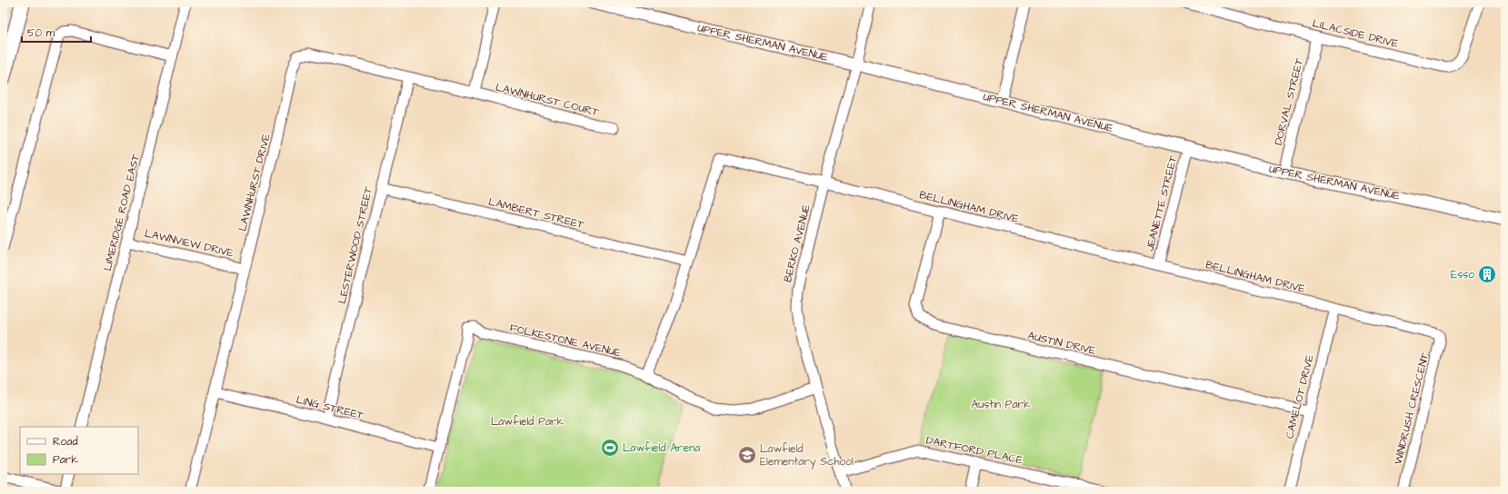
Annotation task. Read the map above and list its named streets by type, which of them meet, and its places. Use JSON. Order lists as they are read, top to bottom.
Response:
{
  "streets": {
    "main road": ["UPPER SHERMAN AVENUE"],
    "street": [
      "LILACSIDE DRIVE",
      "LAWNHURST COURT",
      "DORVAL STREET",
      "LAWNHURST DRIVE",
      "JEANETTE STREET",
      "BELLINGHAM DRIVE",
      "LIMERIDGE ROAD EAST",
      "LAMBERT STREET",
      "LAWNVIEW DRIVE",
      "BERKO AVENUE",
      "LESTERWOOD STREET",
      "FOLKESTONE AVENUE",
      "AUSTIN DRIVE",
      "CAMELOT DRIVE",
      "LING STREET",
      "WINDRUSH CRESCENT",
      "DARTFORD PLACE"
    ]
  },
  "crossings": [
    ["LILACSIDE DRIVE", "DORVAL STREET"],
    ["UPPER SHERMAN AVENUE", "DORVAL STREET"],
    ["UPPER SHERMAN AVENUE", "JEANETTE STREET"],
    ["UPPER SHERMAN AVENUE", "BERKO AVENUE"],
    ["LAWNHURST COURT", "LAWNHURST DRIVE"],
    ["LAWNHURST DRIVE", "LAWNVIEW DRIVE"],
    ["LAWNHURST DRIVE", "LESTERWOOD STREET"],
    ["LAWNHURST DRIVE", "LING STREET"],
    ["JEANETTE STREET", "BELLINGHAM DRIVE"],
    ["BELLINGHAM DRIVE", "LAMBERT STREET"],
    ["BELLINGHAM DRIVE", "BERKO AVENUE"],
    ["BELLINGHAM DRIVE", "FOLKESTONE AVENUE"],
    ["BELLINGHAM DRIVE", "AUSTIN DRIVE"],
    ["BELLINGHAM DRIVE", "CAMELOT DRIVE"],
    ["BELLINGHAM DRIVE", "WINDRUSH CRESCENT"],
    ["LIMERIDGE ROAD EAST", "LAWNVIEW DRIVE"],
    ["LAMBERT STREET", "LESTERWOOD STREET"],
    ["BERKO AVENUE", "FOLKESTONE AVENUE"],
    ["BERKO AVENUE", "DARTFORD PLACE"],
    ["LESTERWOOD STREET", "LING STREET"],
    ["FOLKESTONE AVENUE", "LING STREET"],
    ["AUSTIN DRIVE", "CAMELOT DRIVE"]
  ],
  "parks": ["Austin Park", "Lawfield Park"],
  "places": {
    "building": ["Esso"],
    "sports": ["Lawfield Arena"],
    "school or university": ["Lawfield Elementary School"]
  },
  "legend": ["Road", "Park"],
  "scale_bar": "50 m"
}
